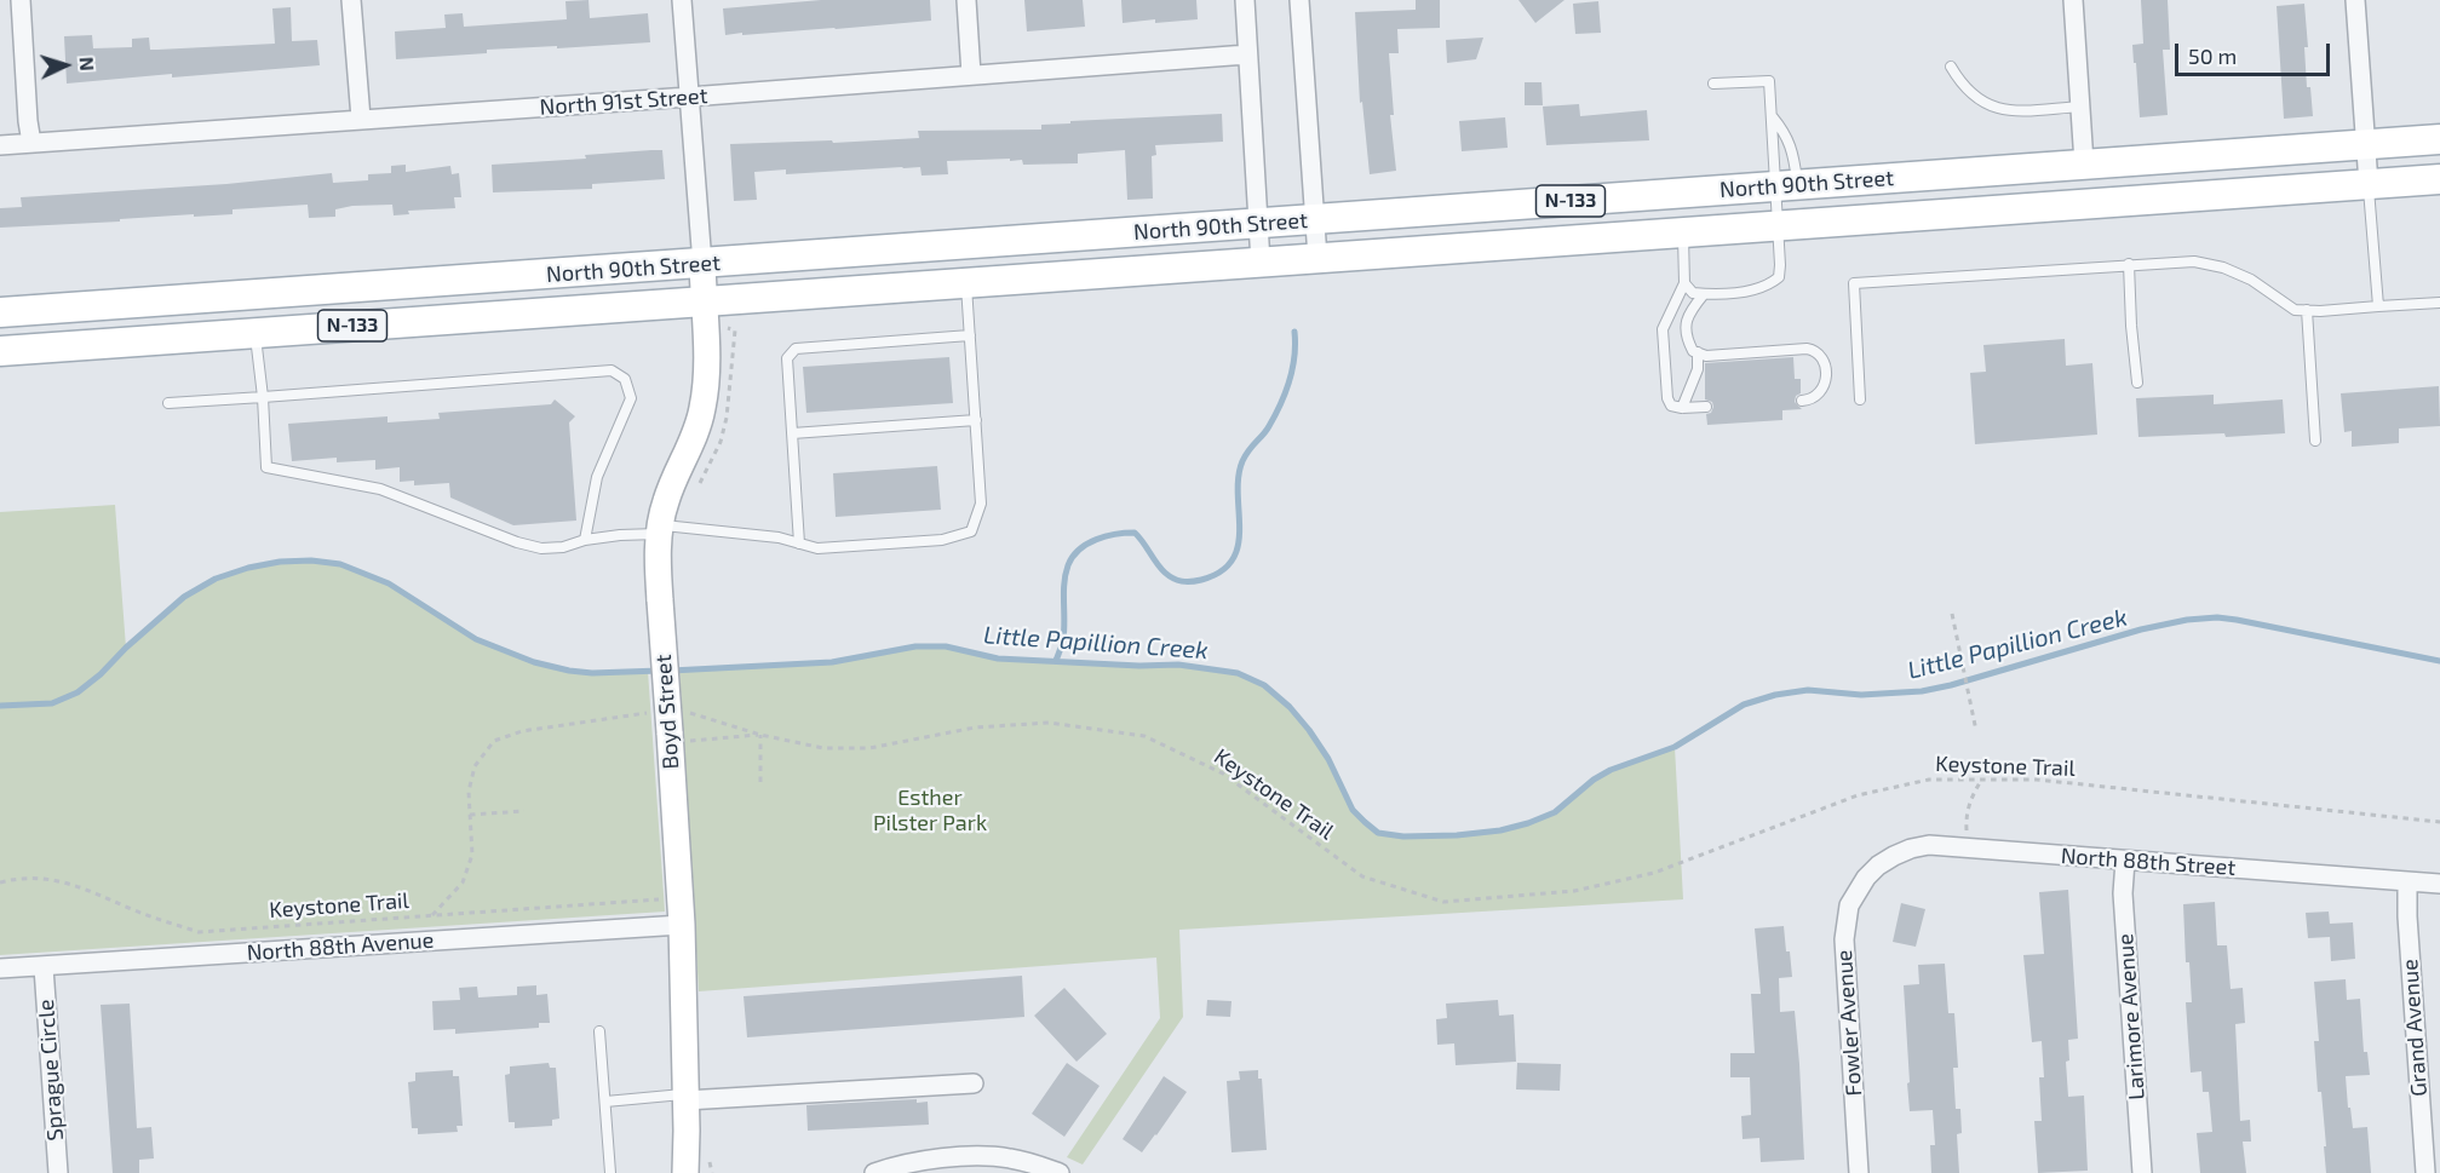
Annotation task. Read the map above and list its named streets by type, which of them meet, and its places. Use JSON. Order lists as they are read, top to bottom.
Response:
{
  "streets": {
    "main road": ["North 90th Street", "N-133"],
    "street": [
      "North 91st Street",
      "Boyd Street",
      "North 88th Street",
      "North 88th Avenue",
      "Larimore Avenue",
      "Fowler Avenue",
      "Grand Avenue",
      "Sprague Circle"
    ],
    "path": ["Keystone Trail"]
  },
  "crossings": [
    ["North 90th Street", "Boyd Street"],
    ["Boyd Street", "Keystone Trail"],
    ["Boyd Street", "North 88th Avenue"],
    ["North 88th Street", "Larimore Avenue"],
    ["North 88th Street", "Fowler Avenue"],
    ["North 88th Street", "Grand Avenue"],
    ["North 88th Avenue", "Sprague Circle"]
  ],
  "water": ["Little Papillion Creek"],
  "parks": ["Esther Pilster Park"],
  "scale_bar": "50 m",
  "north": "right"
}
